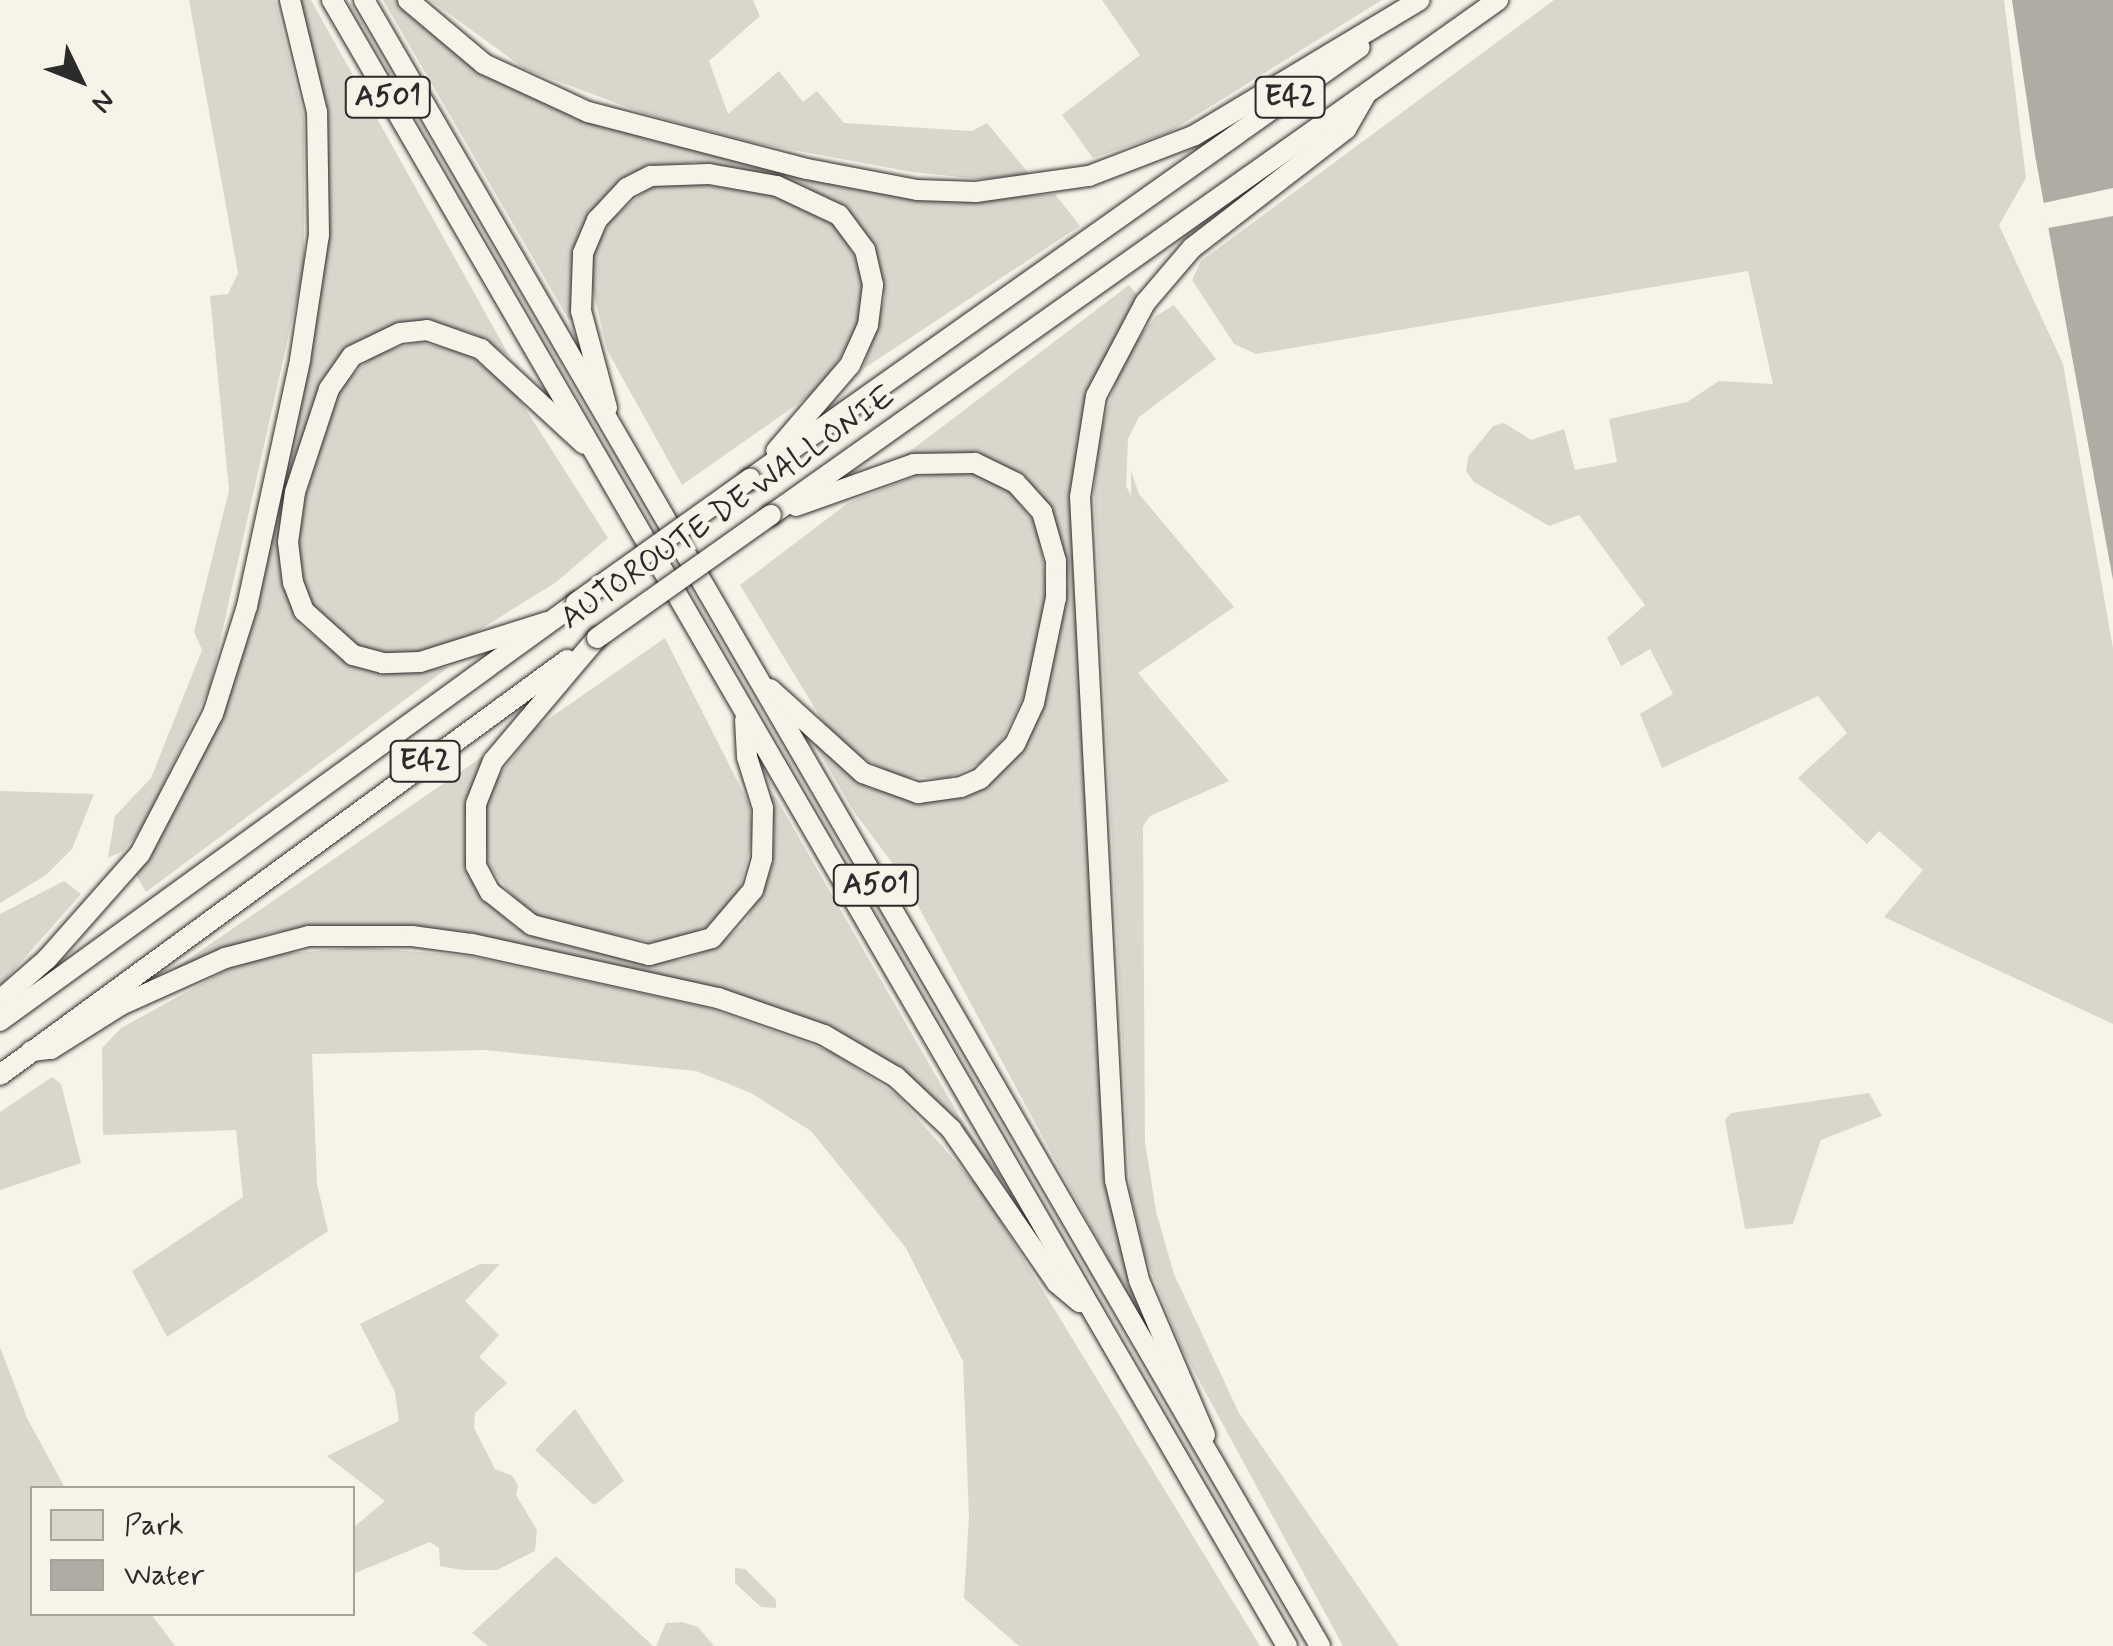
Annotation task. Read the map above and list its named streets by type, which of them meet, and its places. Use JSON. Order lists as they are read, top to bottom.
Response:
{
  "streets": {
    "highway": ["A501", "E42", "AUTOROUTE DE WALLONIE"]
  },
  "legend": ["Park", "Water"],
  "north": "bottom right"
}
